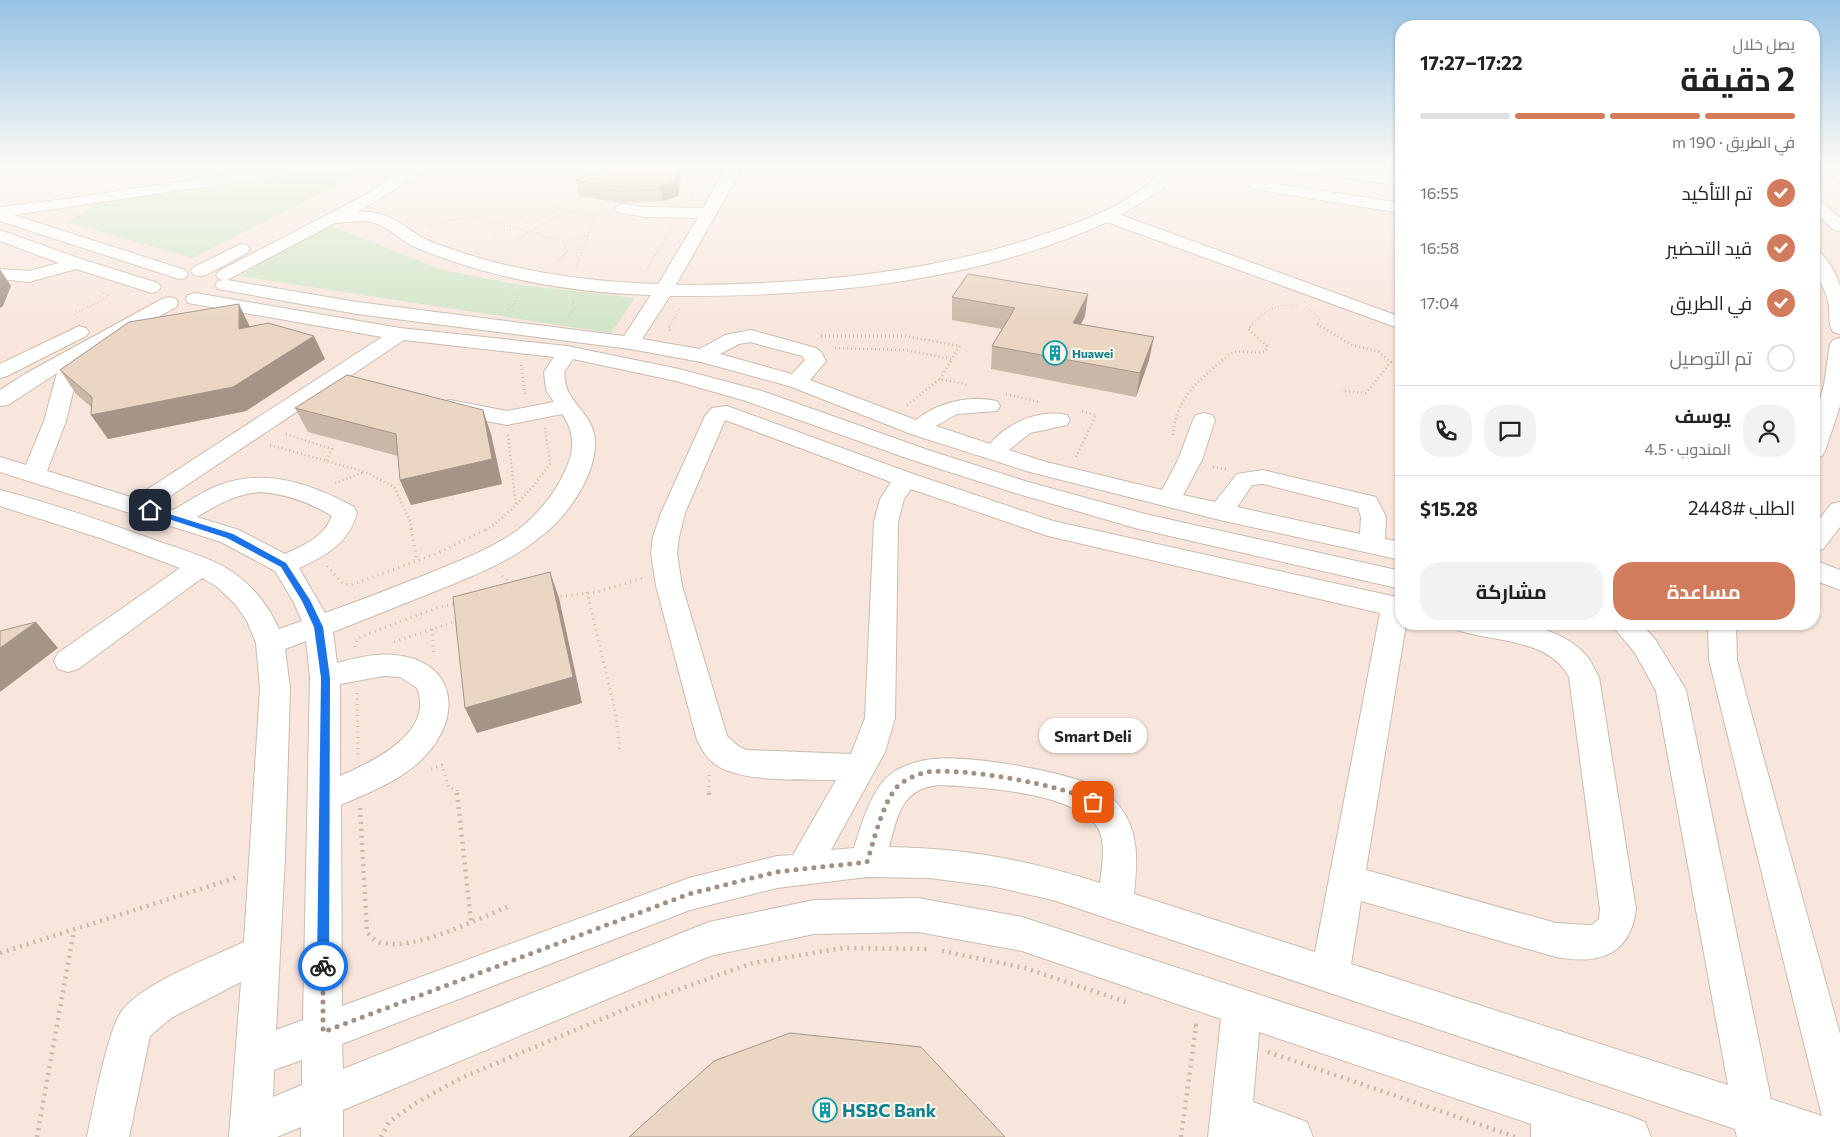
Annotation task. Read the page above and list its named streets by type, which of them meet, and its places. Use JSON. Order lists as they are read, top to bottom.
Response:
{
  "places": {
    "building": ["Huawei", "HSBC Bank"],
    "other": ["Smart Deli"]
  },
  "page": {
    "heading": ["2 دقيقة", "يصل خلال", "17:22–17:27"],
    "panel": [
      "يوسف",
      "المندوب · 4.5",
      "الطلب #2448",
      "$15.28"
    ],
    "bar": "في الطريق · 190 m",
    "list": [
      ["تم التأكيد", "16:55"],
      ["قيد التحضير", "16:58"],
      ["في الطريق", "17:04"],
      "تم التوصيل"
    ],
    "buttons": ["مساعدة", "مشاركة"],
    "bubble": "Smart Deli"
  }
}
